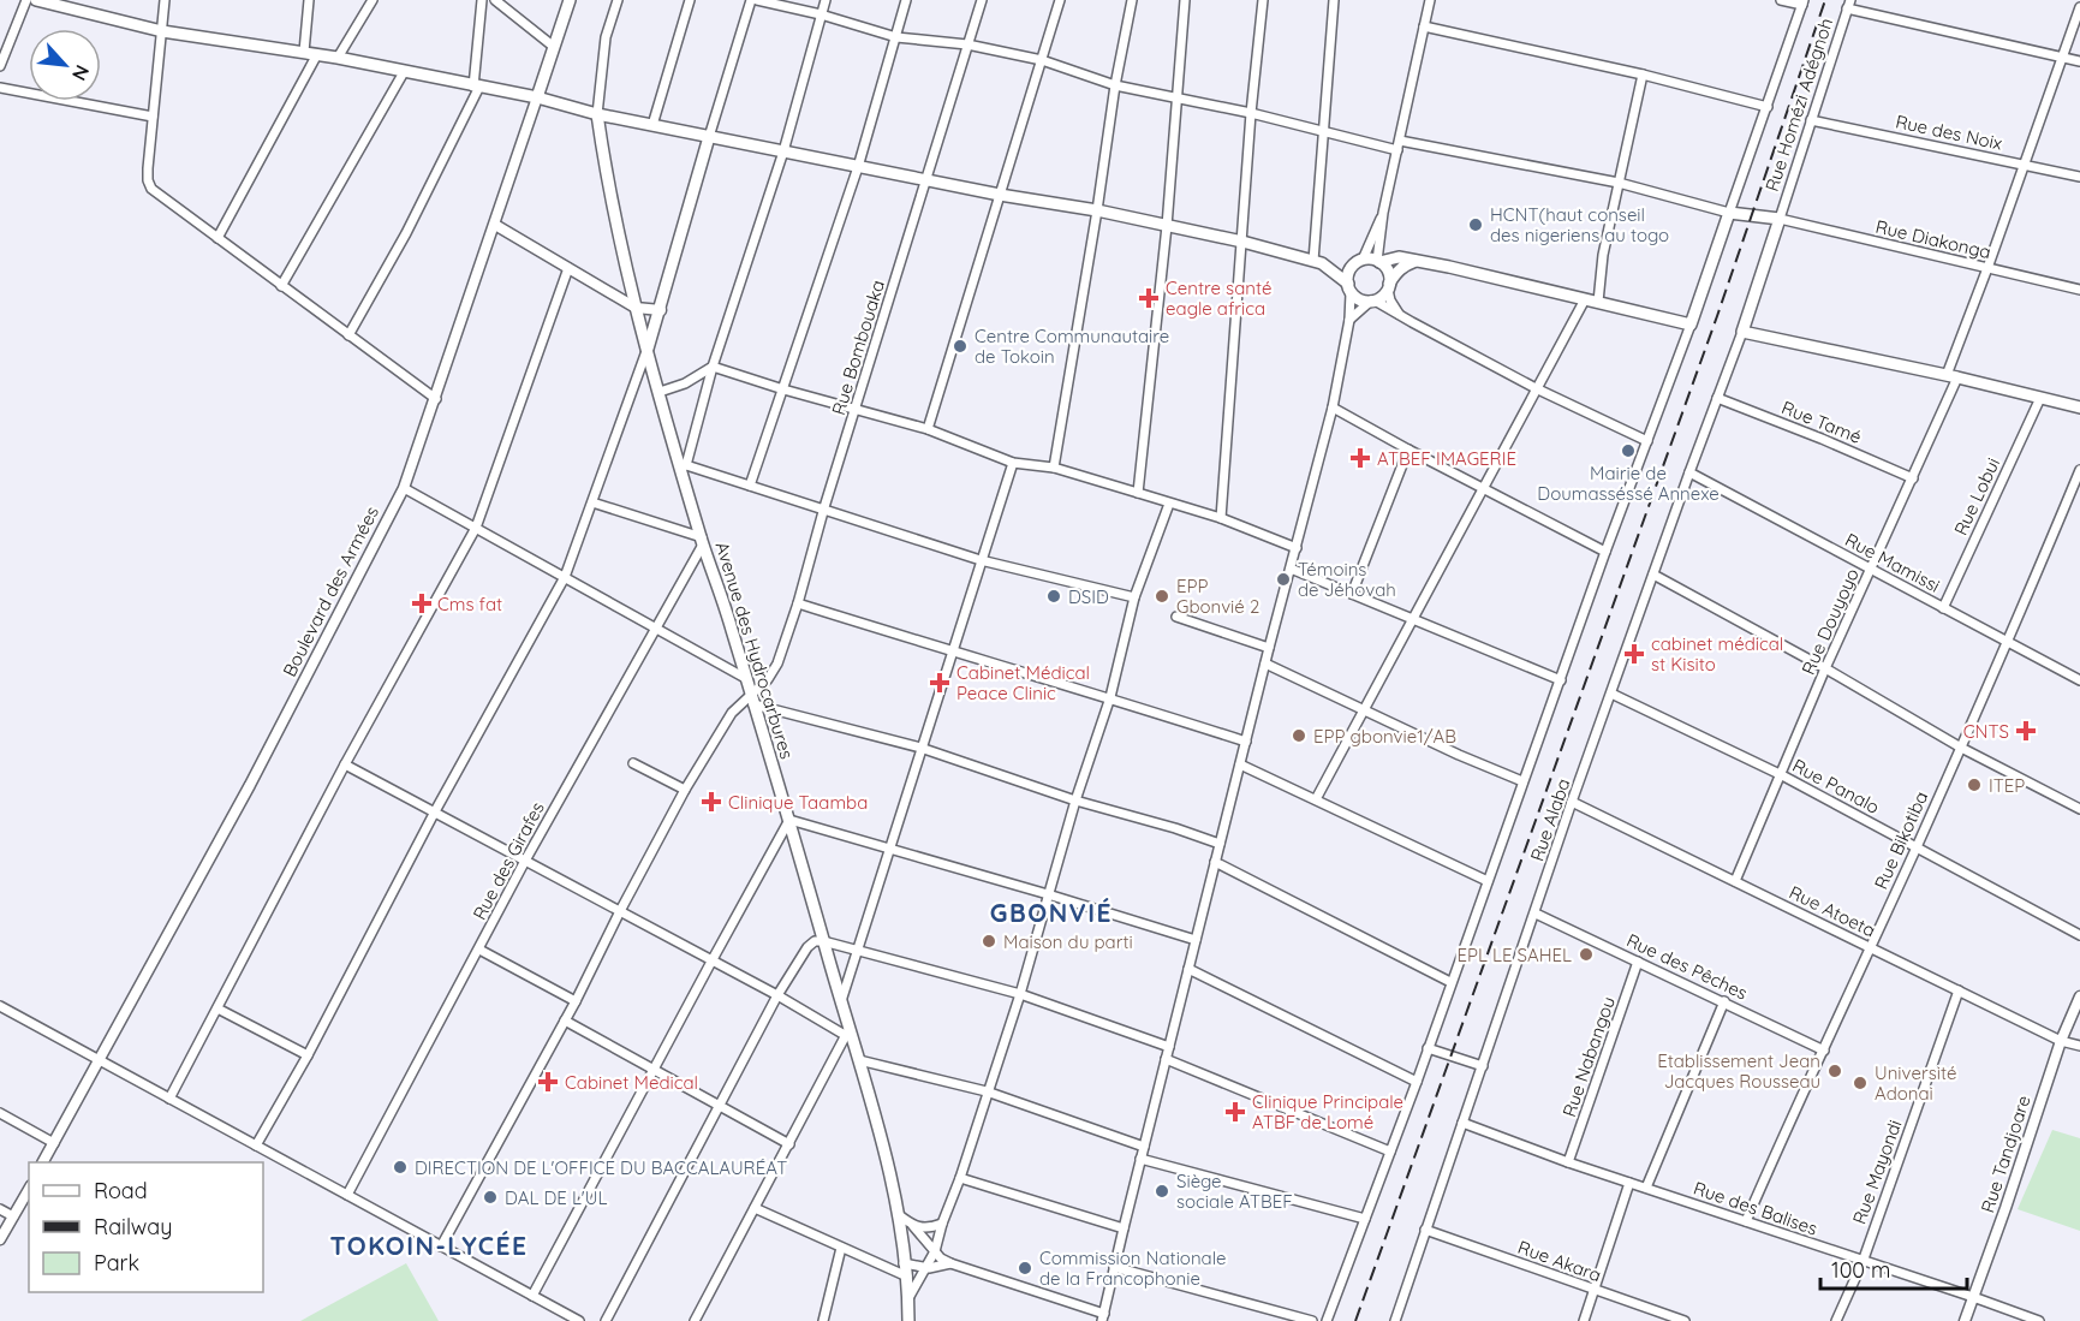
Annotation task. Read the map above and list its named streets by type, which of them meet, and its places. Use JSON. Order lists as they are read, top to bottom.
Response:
{
  "streets": {
    "main road": ["Boulevard des Armées", "Avenue des Hydrocarbures"],
    "street": [
      "Rue Homézi Adégnoh",
      "Rue des Noix",
      "Rue Diakonga",
      "Rue Bombouaka",
      "Rue Tamé",
      "Rue Lobui",
      "Rue Mamissi",
      "Rue Douyoyo",
      "Rue Panalo",
      "Rue Alaba",
      "Rue Bikotiba",
      "Rue des Girafes",
      "Rue Atoeta",
      "Rue des Pêches",
      "Rue Nabangou",
      "Rue Tandjoare",
      "Rue Mayondi",
      "Rue des Balises",
      "Rue Akara"
    ]
  },
  "crossings": [
    ["Rue Homézi Adégnoh", "Rue des Noix"],
    ["Rue Homézi Adégnoh", "Rue Diakonga"],
    ["Rue des Noix", "Rue Douyoyo"],
    ["Rue Diakonga", "Rue Douyoyo"],
    ["Rue Bombouaka", "Avenue des Hydrocarbures"],
    ["Rue Tamé", "Rue Douyoyo"],
    ["Rue Tamé", "Rue Alaba"],
    ["Rue Lobui", "Rue Mamissi"],
    ["Rue Mamissi", "Rue Douyoyo"],
    ["Rue Mamissi", "Rue Alaba"],
    ["Rue Mamissi", "Rue Bikotiba"],
    ["Rue Douyoyo", "Rue Panalo"],
    ["Rue Douyoyo", "Rue Atoeta"],
    ["Avenue des Hydrocarbures", "Rue des Girafes"],
    ["Rue Panalo", "Rue Alaba"],
    ["Rue Panalo", "Rue Bikotiba"],
    ["Rue Alaba", "Rue Atoeta"],
    ["Rue Alaba", "Rue des Pêches"],
    ["Rue Alaba", "Rue des Balises"],
    ["Rue Alaba", "Rue Akara"],
    ["Rue Bikotiba", "Rue Atoeta"],
    ["Rue Bikotiba", "Rue des Pêches"],
    ["Rue Bikotiba", "Rue des Balises"],
    ["Rue Atoeta", "Rue Tandjoare"],
    ["Rue Atoeta", "Rue Mayondi"],
    ["Rue des Pêches", "Rue Nabangou"],
    ["Rue Nabangou", "Rue des Balises"],
    ["Rue Tandjoare", "Rue des Balises"],
    ["Rue Mayondi", "Rue des Balises"]
  ],
  "districts": ["GBONVIÉ", "TOKOIN-LYCÉE"],
  "places": {
    "other": [
      "HCNT(haut conseil des nigeriens au togo",
      "Centre Communautaire de Tokoin",
      "Mairie de Doumasséssé Annexe",
      "Témoins de Jéhovah",
      "DSID",
      "EPP Gbonvié 2",
      "EPP gbonvie1/AB",
      "ITEP",
      "Maison du parti",
      "EPL LE SAHEL",
      "Etablissement Jean Jacques Rousseau",
      "Université Adonai",
      "DIRECTION DE L'OFFICE DU BACCALAURÉAT",
      "Siège sociale ATBEF",
      "DAL DE L'UL",
      "Commission Nationale de la Francophonie"
    ],
    "health": [
      "Centre santé eagle africa",
      "ATBEF IMAGERIE",
      "Cms fat",
      "cabinet médical st Kisito",
      "Cabinet Médical Peace Clinic",
      "CNTS",
      "Clinique Taamba",
      "Cabinet Medical",
      "Clinique Principale ATBF de Lomé"
    ]
  },
  "legend": ["Road", "Railway", "Park"],
  "scale_bar": "100 m",
  "north": "bottom right"
}
